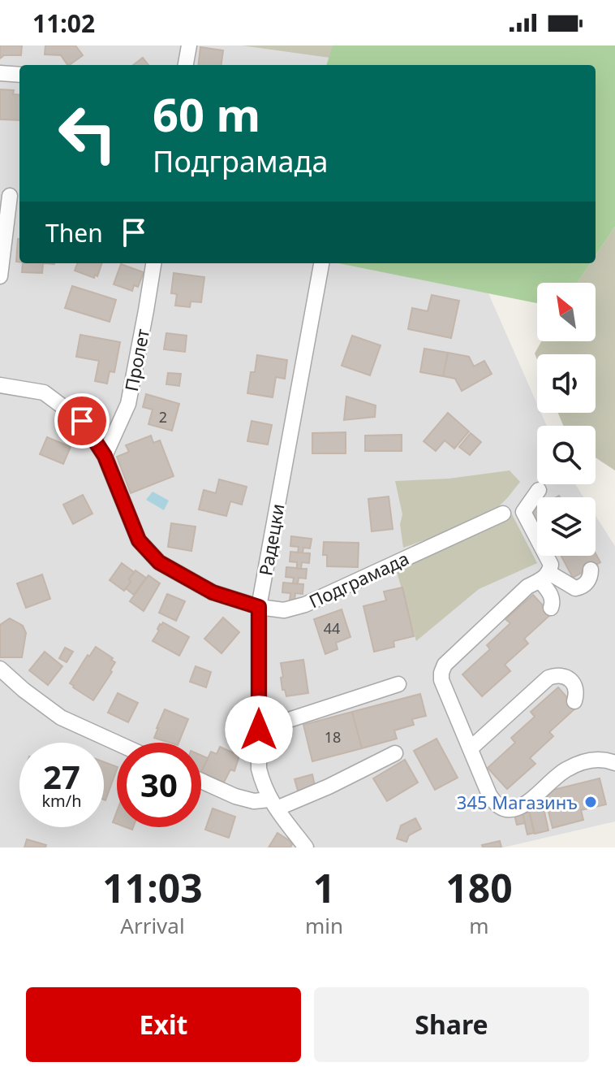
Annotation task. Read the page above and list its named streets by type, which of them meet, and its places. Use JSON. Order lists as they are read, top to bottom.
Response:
{
  "streets": {
    "street": ["Пролет", "Радецки", "Подграмада"]
  },
  "crossings": [
    ["Пролет", "Подграмада"],
    ["Радецки", "Подграмада"]
  ],
  "places": ["345 Магазинъ"],
  "house_numbers": ["2", "44", "18"],
  "north": "top left",
  "page": {
    "status": "11:02",
    "turn": ["60 m", "Подграмада"],
    "then": "Then",
    "speed": "27 km/h",
    "limit": "30",
    "eta": [
      "11:03",
      "Arrival",
      "1",
      "min",
      "180",
      "m"
    ],
    "buttons": ["Exit", "Share"]
  }
}
